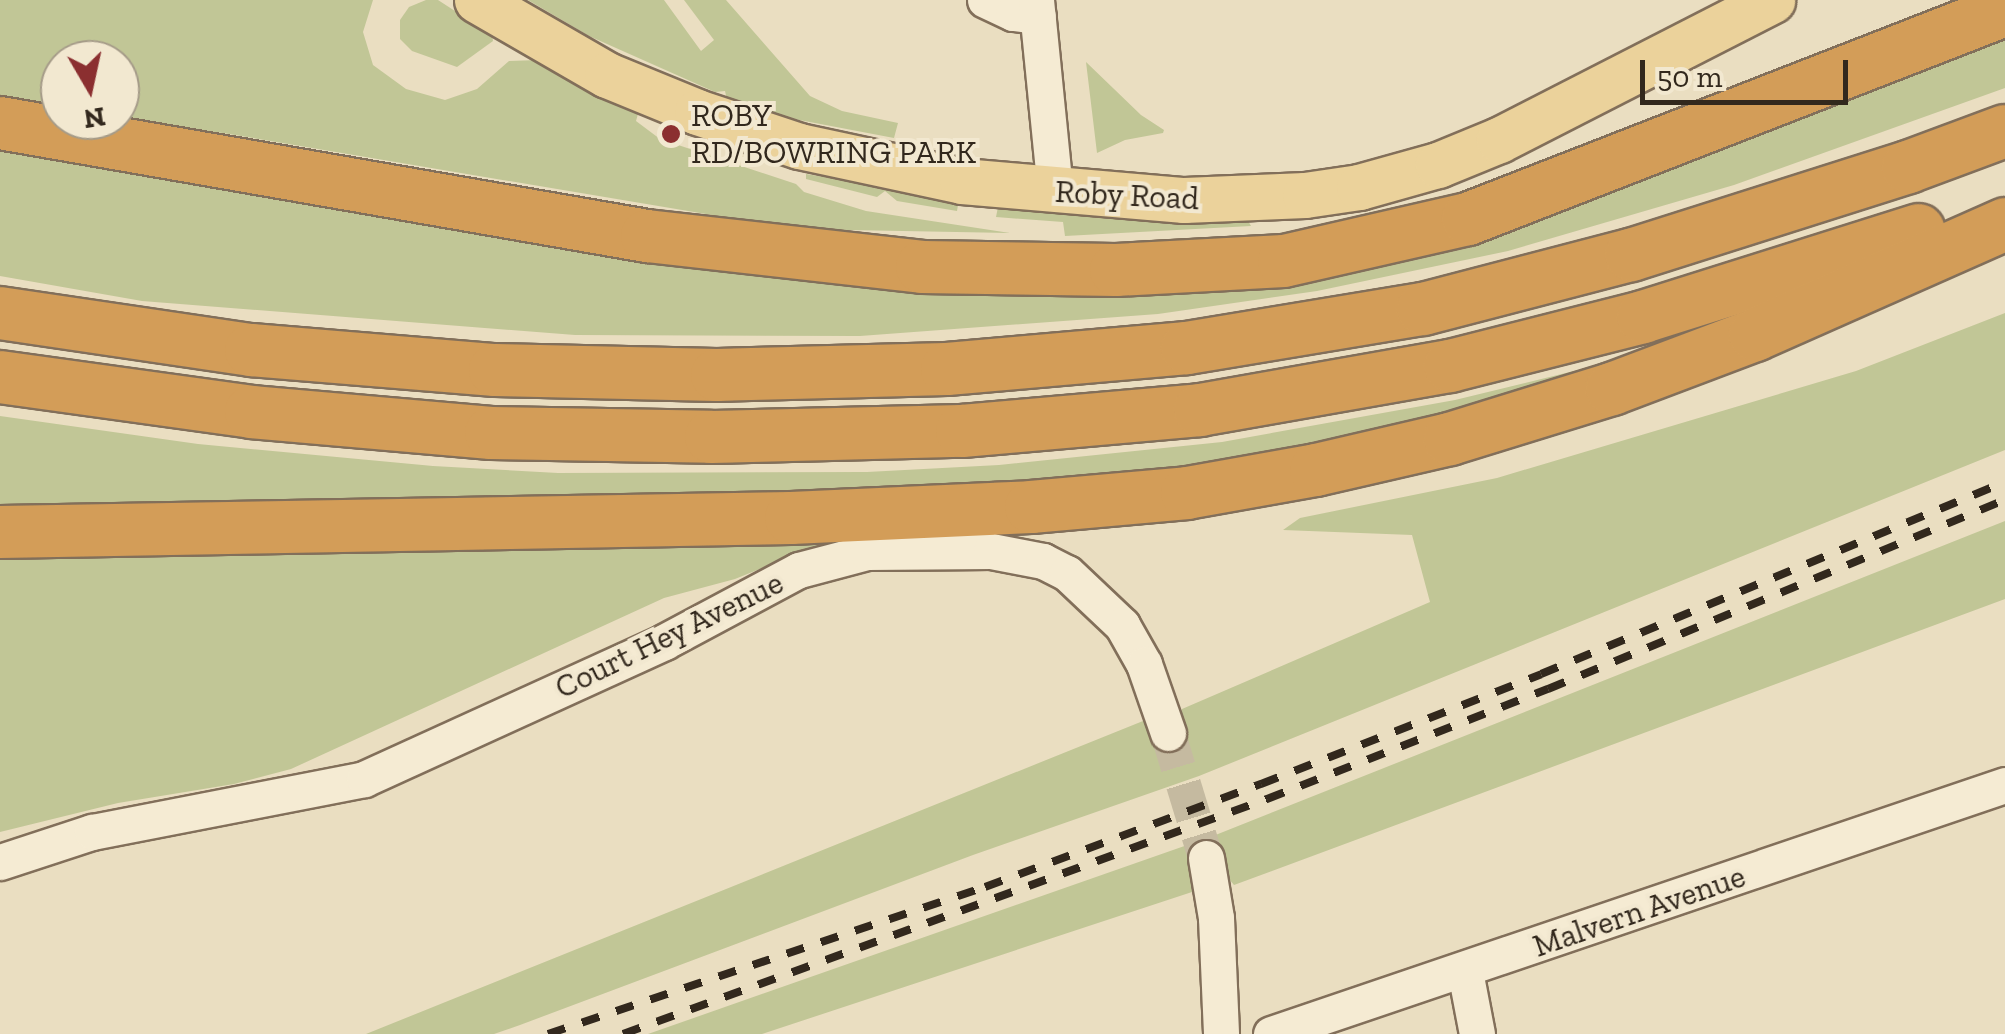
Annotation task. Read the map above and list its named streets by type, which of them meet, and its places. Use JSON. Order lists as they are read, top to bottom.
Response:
{
  "streets": {
    "main road": ["Roby Road"],
    "street": ["Court Hey Avenue", "Malvern Avenue"]
  },
  "places": ["ROBY RD/BOWRING PARK"],
  "scale_bar": "50 m",
  "north": "bottom"
}
